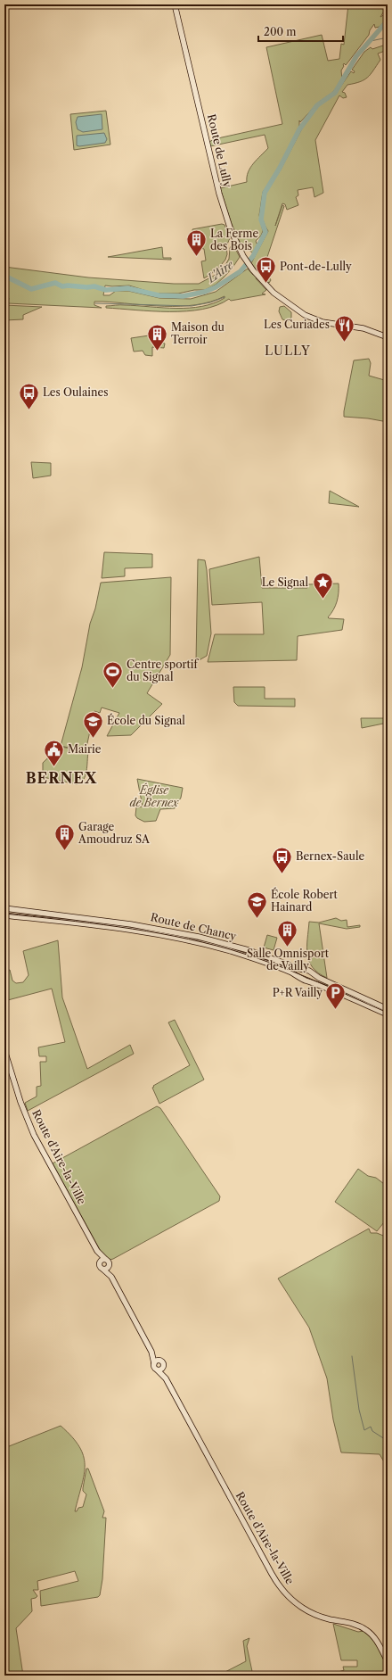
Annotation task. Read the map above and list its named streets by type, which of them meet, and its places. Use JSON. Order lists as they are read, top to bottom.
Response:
{
  "streets": {
    "main road": ["Route de Lully", "Route de Chancy", "Route d'Aire-la-Ville"]
  },
  "districts": ["LULLY", "BERNEX"],
  "water": ["L'Aire"],
  "parks": ["Église de Bernex"],
  "places": {
    "building": [
      "La Ferme des Bois",
      "Maison du Terroir",
      "Garage Amoudruz SA",
      "Salle Omnisport de Vailly"
    ],
    "bus stop": ["Pont-de-Lully", "Les Oulaines", "Bernex-Saule"],
    "restaurant": ["Les Curiades"],
    "place": ["Le Signal"],
    "sports": ["Centre sportif du Signal"],
    "school or university": ["École du Signal", "École Robert Hainard"],
    "public building": ["Mairie"],
    "parking": ["P+R Vailly"]
  },
  "scale_bar": "200 m"
}
